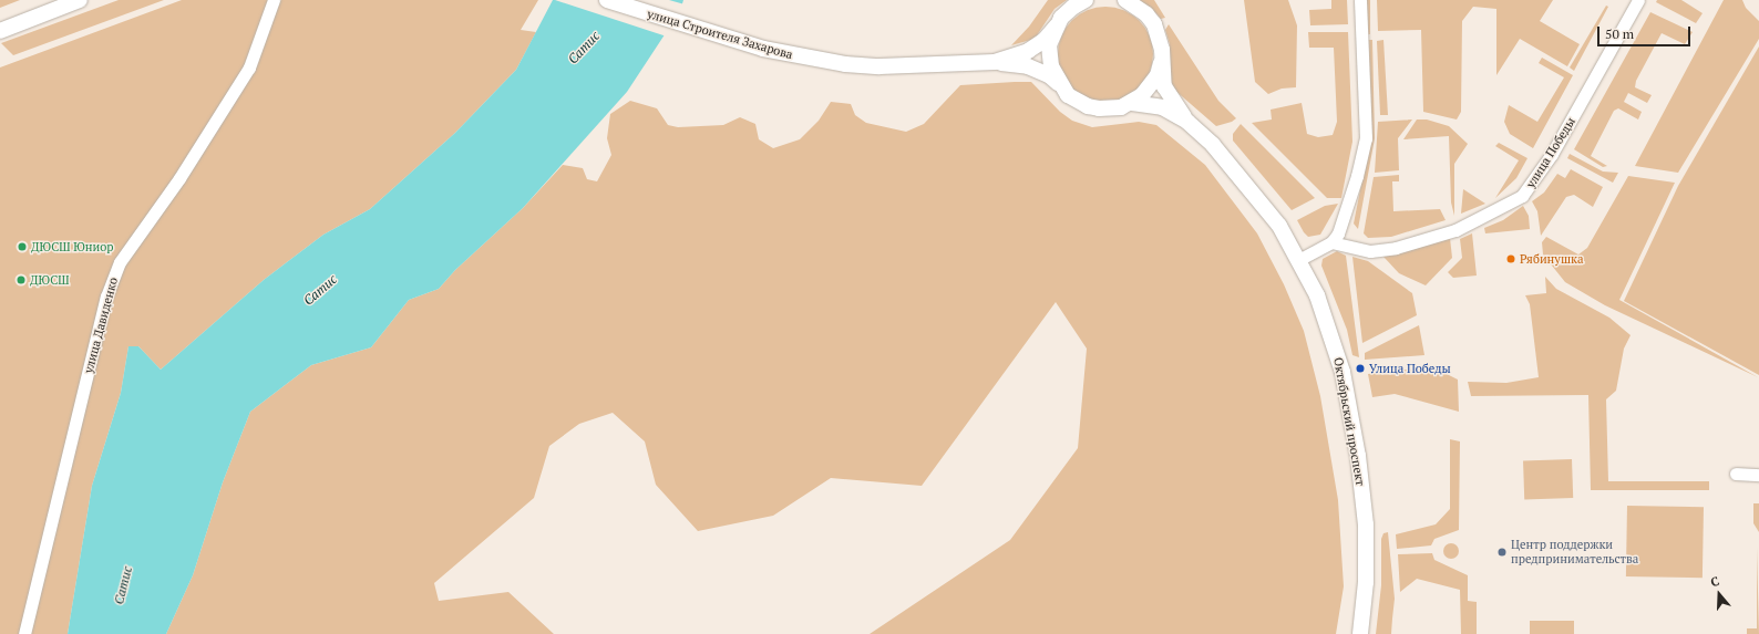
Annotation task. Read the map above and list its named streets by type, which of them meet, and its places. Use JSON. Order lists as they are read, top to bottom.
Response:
{
  "streets": {
    "street": [
      "улица Строителя Захарова",
      "улица Победы",
      "улица Давиденко",
      "Октябрьский проспект"
    ]
  },
  "water": ["Сатис"],
  "places": [
    "ДЮСШ Юниор",
    "Рябинушка",
    "ДЮСШ",
    "Улица Победы",
    "Центр поддержки предпринимательства"
  ],
  "scale_bar": "50 m",
  "north": "top"
}
